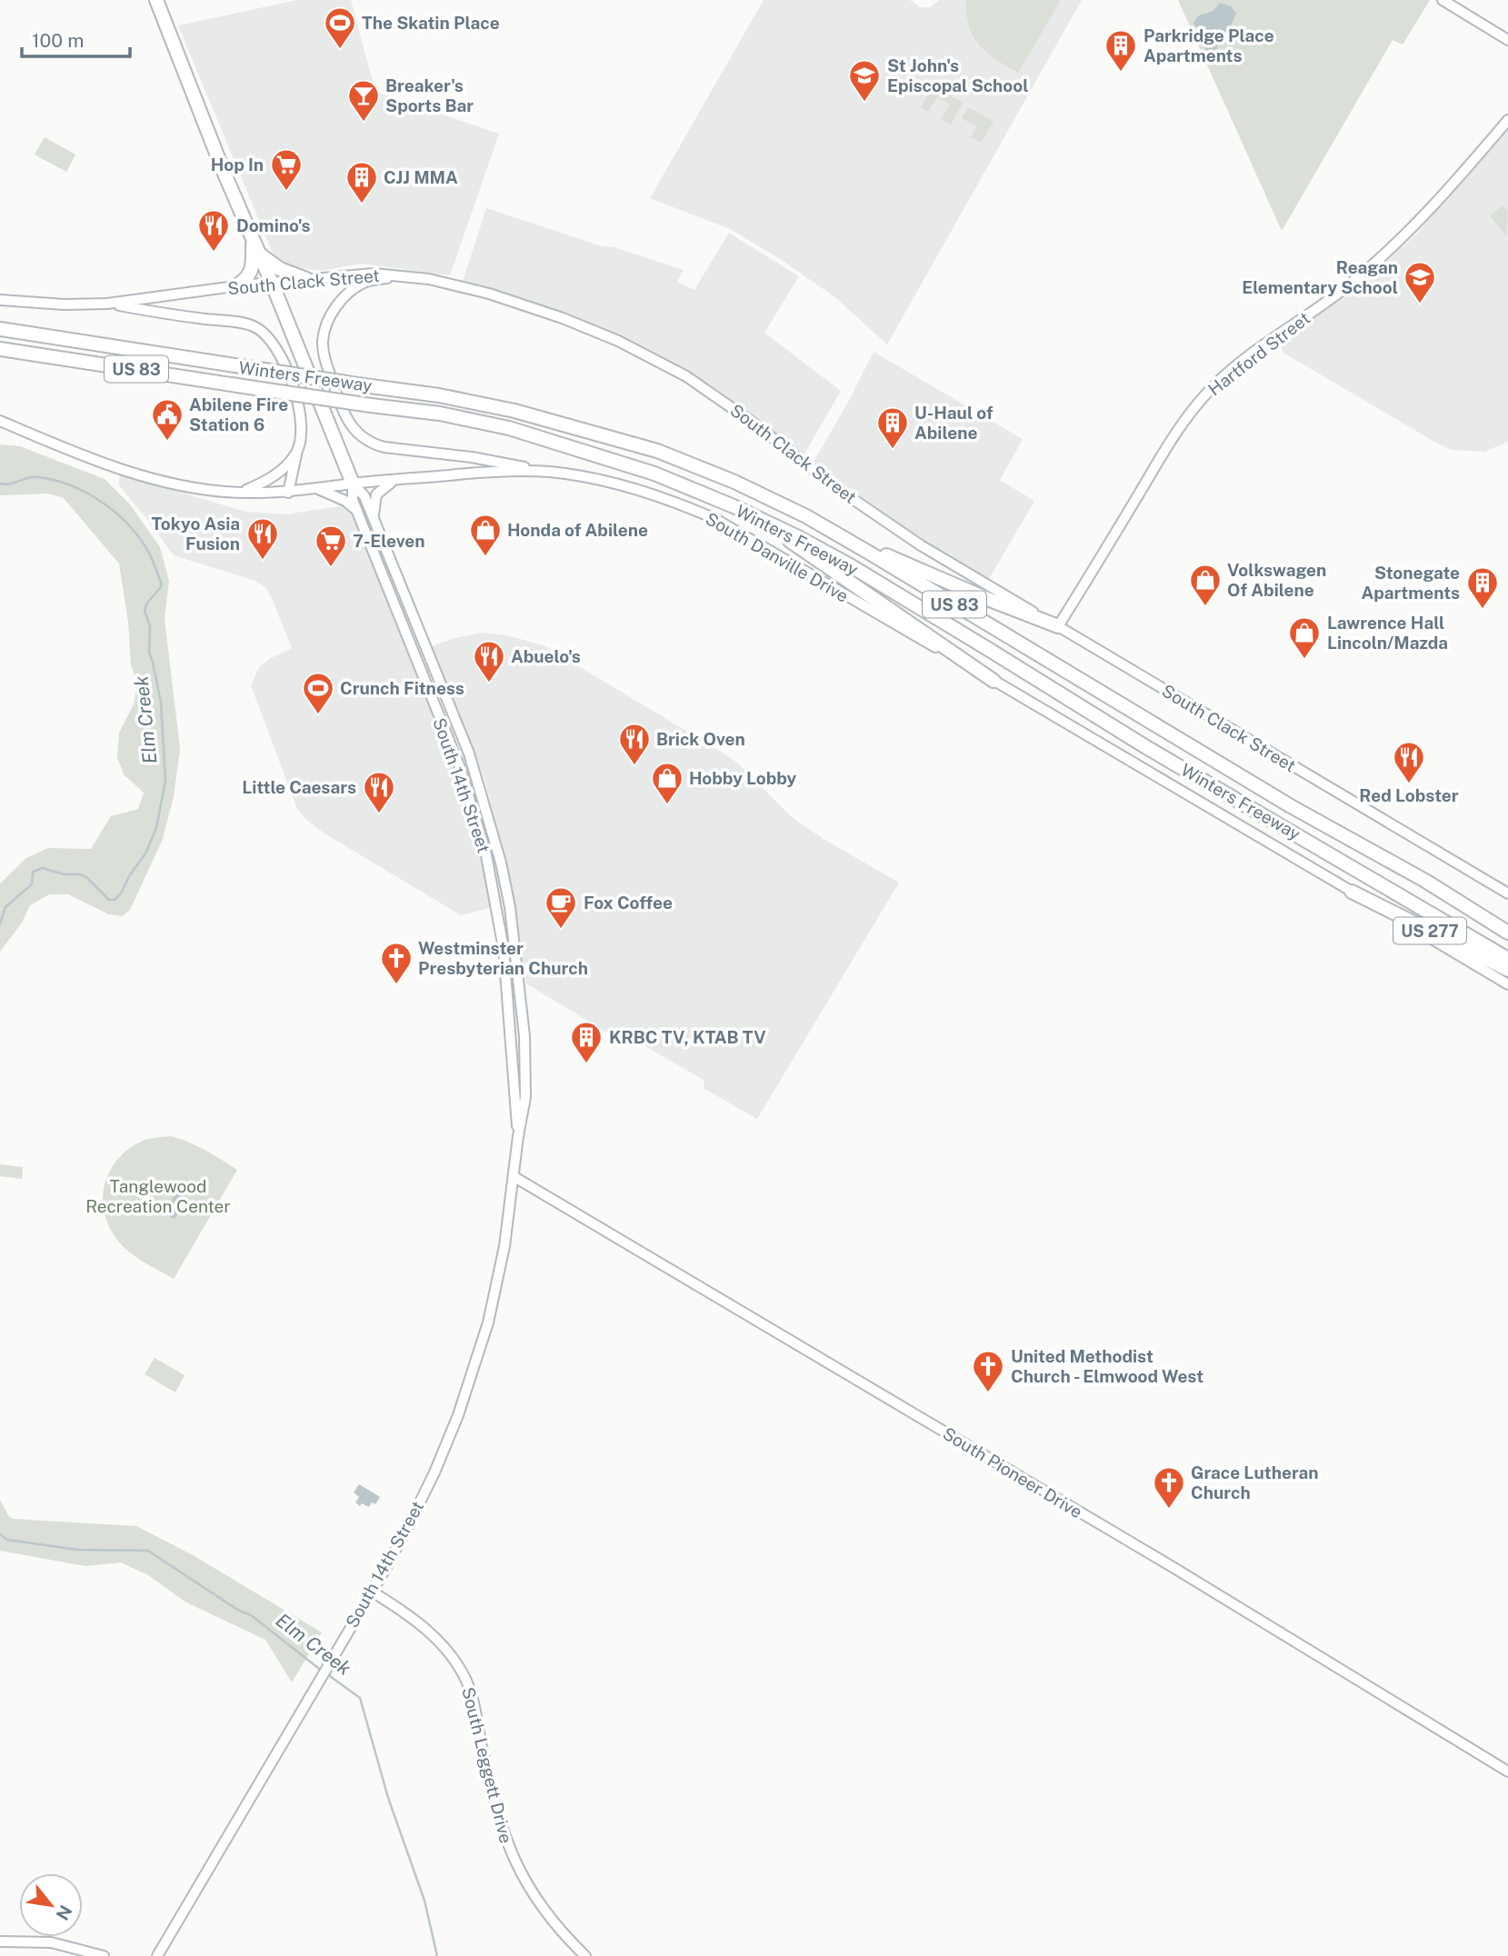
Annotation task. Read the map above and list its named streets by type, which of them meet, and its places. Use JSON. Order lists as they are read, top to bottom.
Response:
{
  "streets": {
    "highway": ["US 83", "Winters Freeway", "US 277"],
    "main road": [
      "South Clack Street",
      "Hartford Street",
      "South Danville Drive",
      "South 14th Street",
      "South Pioneer Drive",
      "South Leggett Drive"
    ]
  },
  "crossings": [
    ["South Clack Street", "Hartford Street"],
    ["South Danville Drive", "South 14th Street"],
    ["South Danville Drive", "US 277"],
    ["South 14th Street", "South Pioneer Drive"],
    ["South 14th Street", "South Leggett Drive"]
  ],
  "water": ["Elm Creek"],
  "parks": ["Tanglewood Recreation Center"],
  "places": {
    "sports": ["The Skatin Place", "Crunch Fitness"],
    "building": [
      "Parkridge Place Apartments",
      "CJJ MMA",
      "U-Haul of Abilene",
      "Stonegate Apartments",
      "KRBC TV, KTAB TV"
    ],
    "school or university": ["St John's Episcopal School", "Reagan Elementary School"],
    "bar": ["Breaker's Sports Bar"],
    "supermarket": ["Hop In", "7-Eleven"],
    "restaurant": [
      "Domino's",
      "Tokyo Asia Fusion",
      "Abuelo's",
      "Brick Oven",
      "Red Lobster",
      "Little Caesars"
    ],
    "public building": ["Abilene Fire Station 6"],
    "shop": [
      "Honda of Abilene",
      "Volkswagen Of Abilene",
      "Lawrence Hall Lincoln/Mazda",
      "Hobby Lobby"
    ],
    "cafe": ["Fox Coffee"],
    "church": ["Westminster Presbyterian Church", "United Methodist Church - Elmwood West", "Grace Lutheran Church"]
  },
  "scale_bar": "100 m",
  "north": "bottom right"
}
